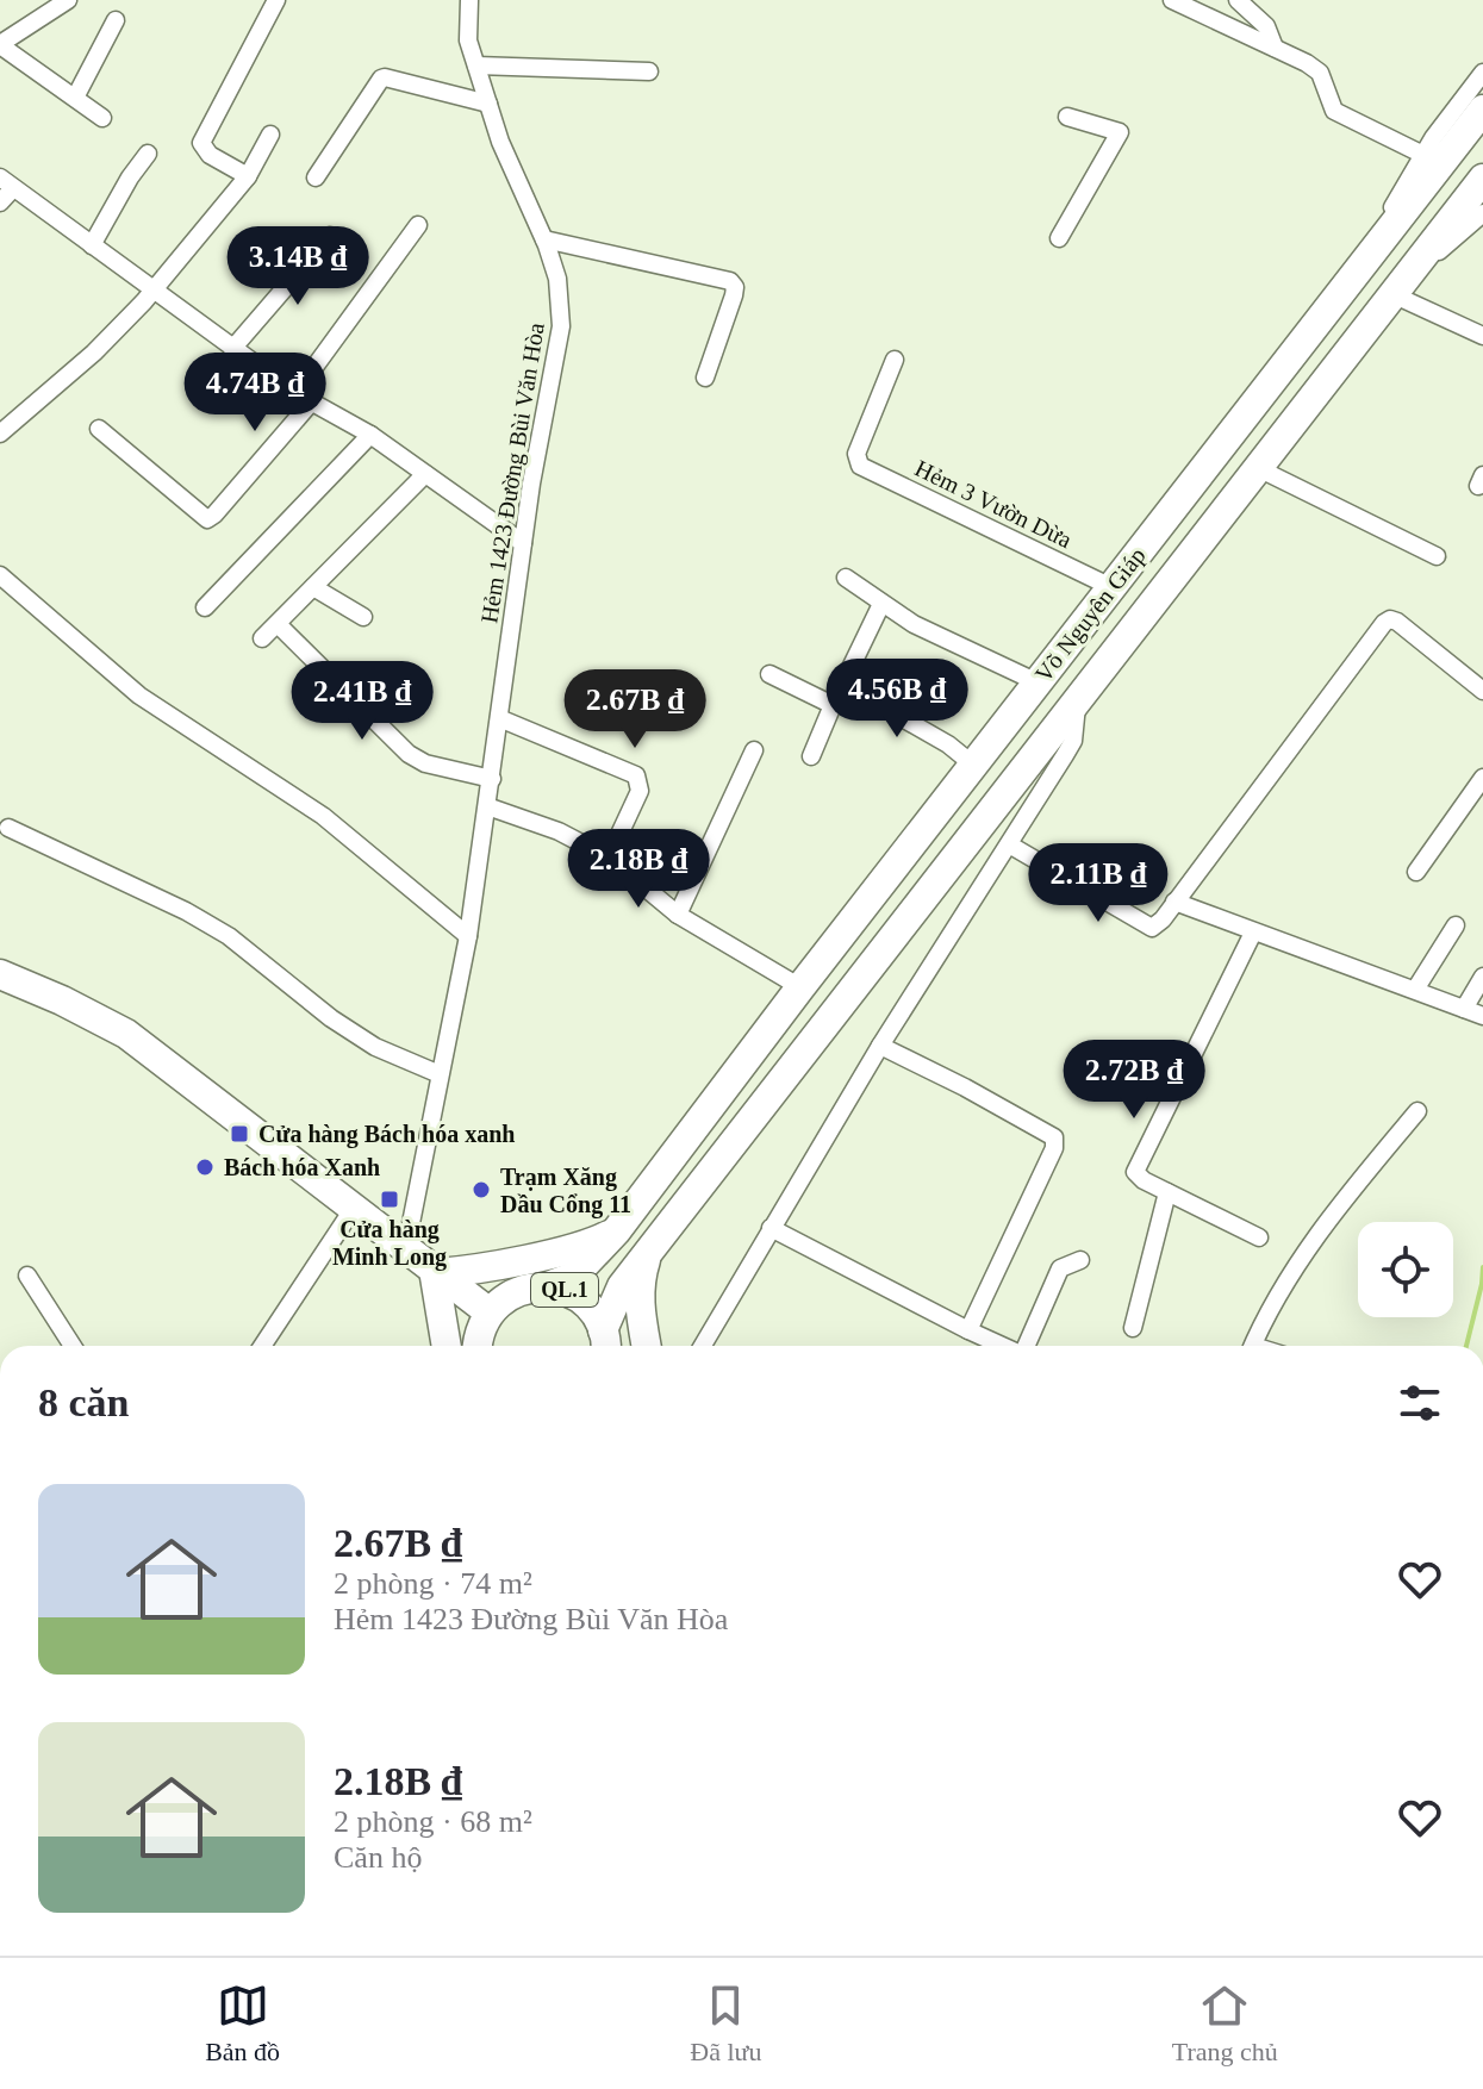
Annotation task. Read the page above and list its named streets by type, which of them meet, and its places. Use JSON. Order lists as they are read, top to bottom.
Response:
{
  "streets": {
    "main road": ["Võ Nguyên Giáp", "QL.1"],
    "street": ["Hẻm 1423 Đường Bùi Văn Hòa", "Hẻm 3 Vườn Dừa"]
  },
  "crossings": [
    ["Hẻm 3 Vườn Dừa", "Võ Nguyên Giáp"],
    ["Võ Nguyên Giáp", "QL.1"]
  ],
  "places": {
    "transit": ["Cửa hàng Bách hóa xanh", "Cửa hàng Minh Long"],
    "other": ["Bách hóa Xanh", "Trạm Xăng Dầu Cổng 11"]
  },
  "page": {
    "price": [
      "3.14B ₫",
      "4.74B ₫",
      "4.56B ₫",
      "2.41B ₫",
      "2.67B ₫",
      "2.18B ₫",
      "2.11B ₫",
      "2.72B ₫"
    ],
    "heading": "8 căn",
    "list": [
      {
        "name": "2.67B ₫",
        "note": "2 phòng · 74 m² · Hẻm 1423 Đường Bùi Văn Hòa"
      },
      {
        "name": "2.18B ₫",
        "note": "2 phòng · 68 m² · Căn hộ"
      }
    ],
    "tabs": ["Bản đồ", "Đã lưu", "Trang chủ"]
  }
}
